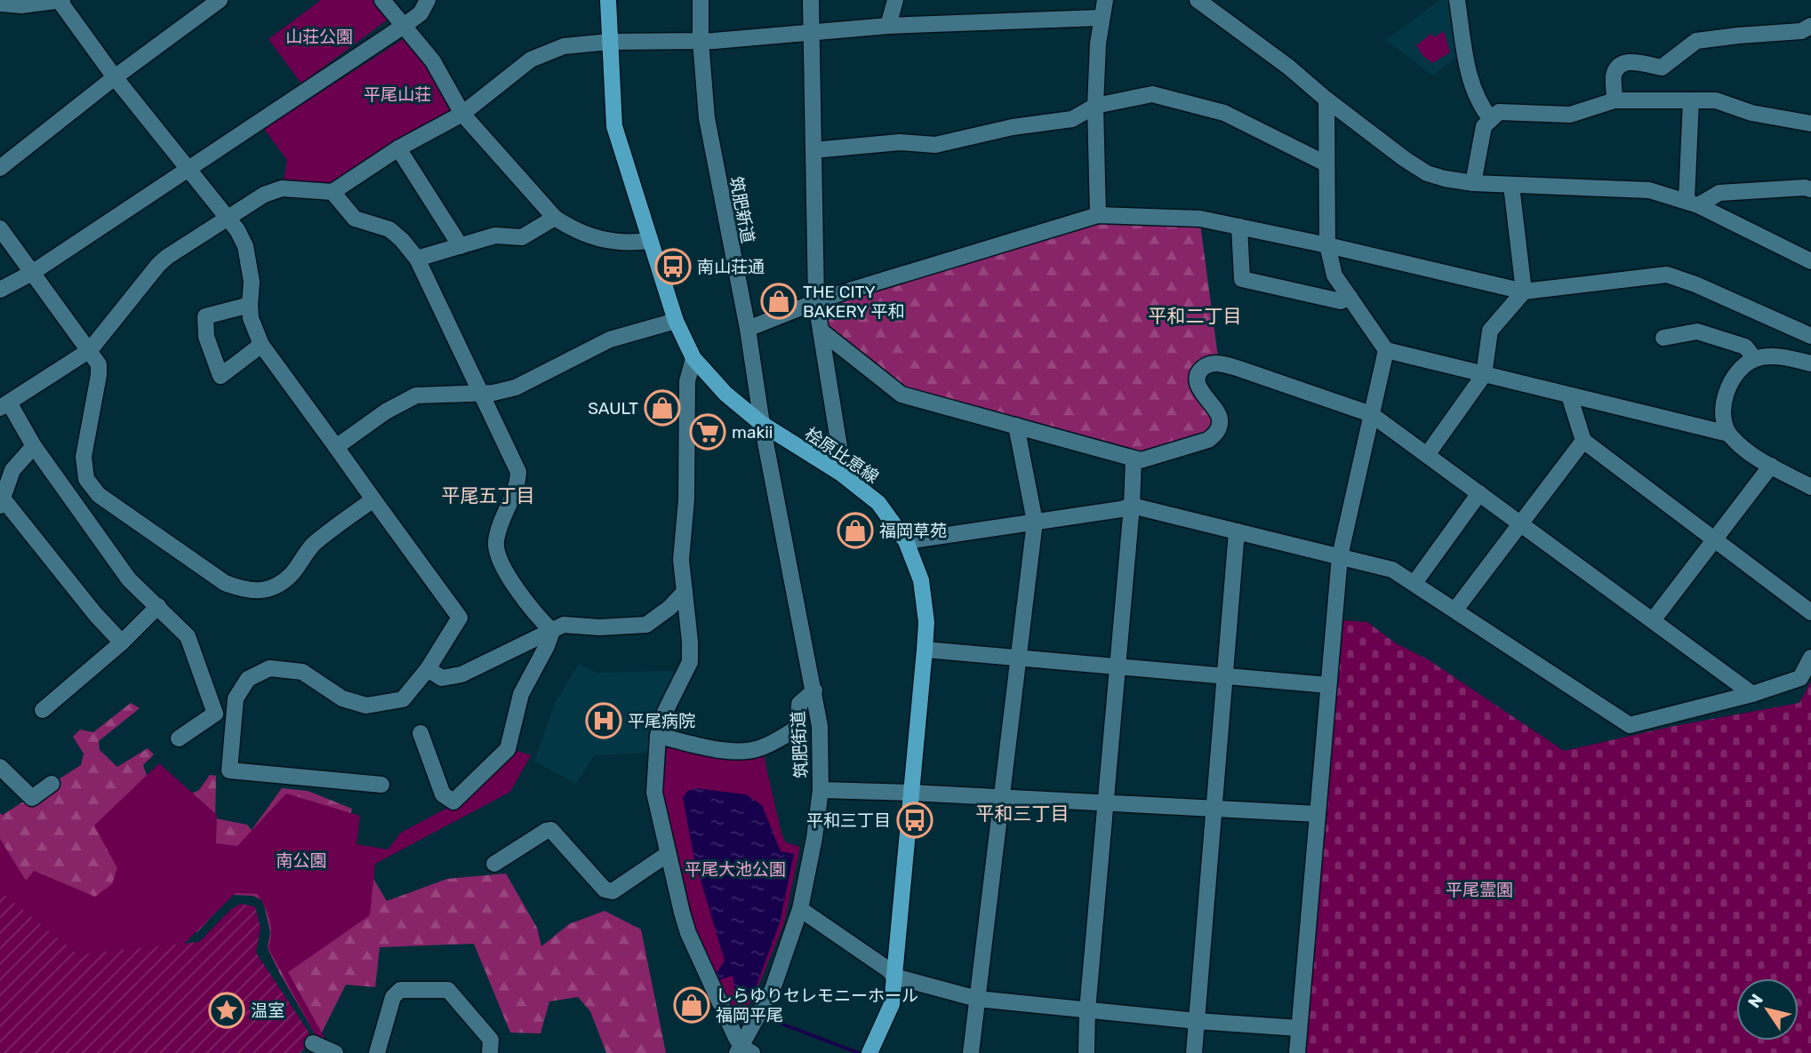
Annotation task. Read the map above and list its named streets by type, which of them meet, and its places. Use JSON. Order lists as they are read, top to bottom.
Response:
{
  "streets": {
    "main road": ["桧原比恵線"],
    "street": ["筑肥新道", "筑肥街道"]
  },
  "crossings": [
    ["筑肥新道", "桧原比恵線"],
    ["筑肥新道", "筑肥街道"],
    ["桧原比恵線", "筑肥街道"]
  ],
  "districts": ["平和二丁目", "平尾五丁目", "平和三丁目"],
  "parks": [
    "山荘公園",
    "平尾山荘",
    "南公園",
    "平尾大池公園",
    "平尾霊園"
  ],
  "places": {
    "bus stop": ["南山荘通", "平和三丁目"],
    "shop": [
      "THE CITY BAKERY 平和",
      "SAULT",
      "福岡草苑",
      "しらゆりセレモニーホール 福岡平尾"
    ],
    "supermarket": ["makii"],
    "hospital": ["平尾病院"],
    "place": ["温室"]
  },
  "north": "top left"
}
